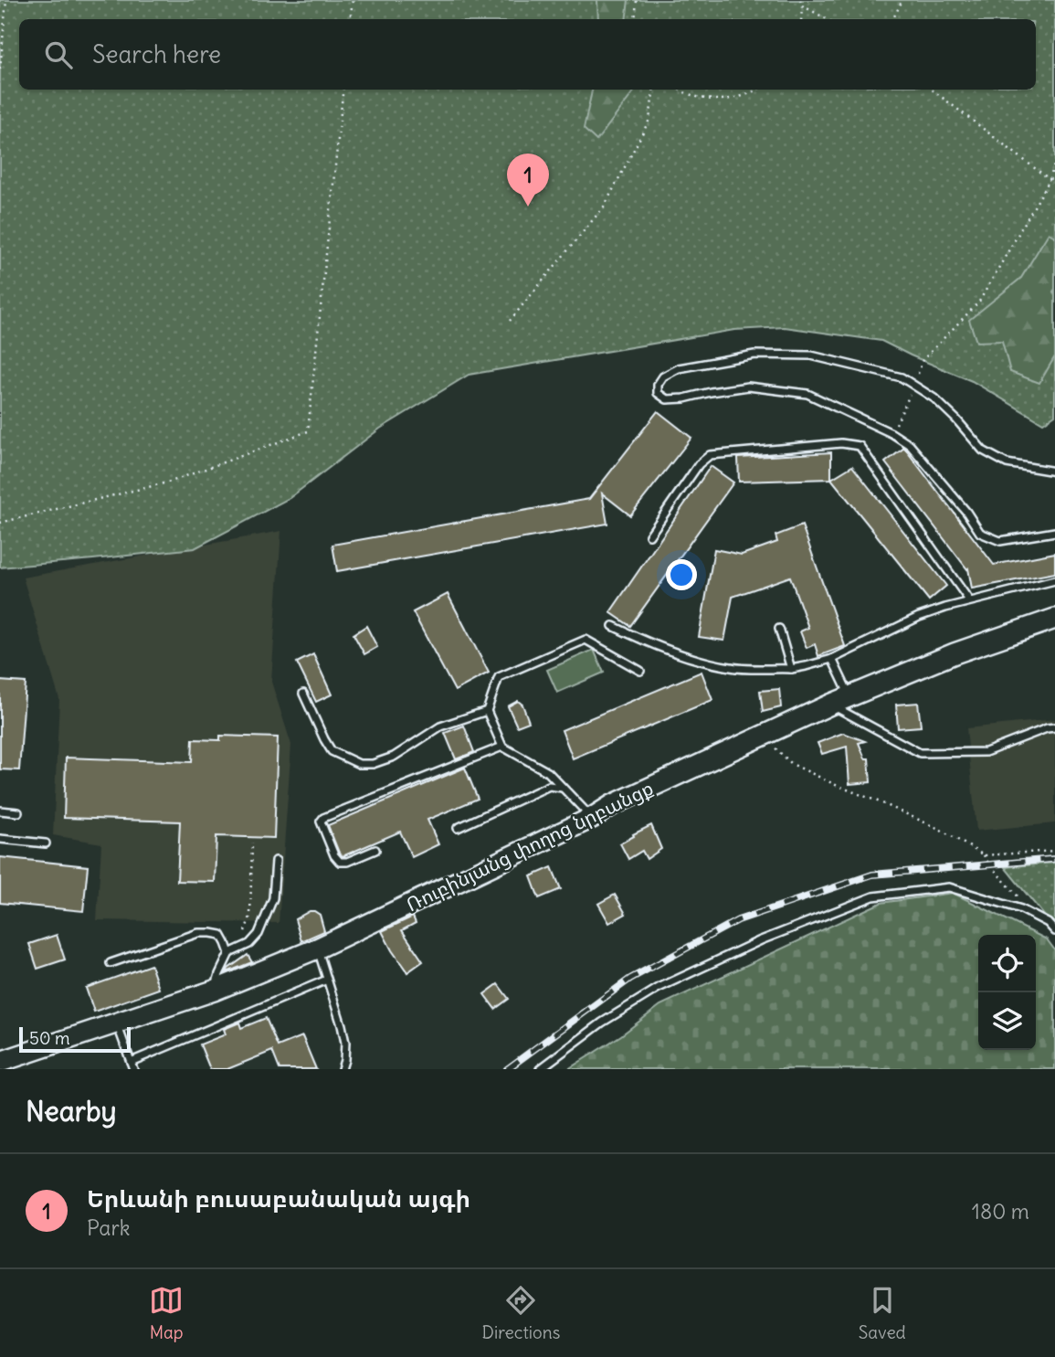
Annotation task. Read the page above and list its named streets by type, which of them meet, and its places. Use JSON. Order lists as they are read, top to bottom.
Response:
{
  "streets": {
    "street": ["Ռուբինյանց փողոց նրբանցք"]
  },
  "scale_bar": "50 m",
  "page": {
    "search": "Search here",
    "pins": "1",
    "scale": "50 m",
    "heading": "Nearby",
    "list": [
      {
        "mark": "1",
        "name": "Երևանի բուսաբանական այգի",
        "note": "Park",
        "value": "180 m"
      }
    ],
    "nav": ["Map", "Directions", "Saved"]
  }
}
